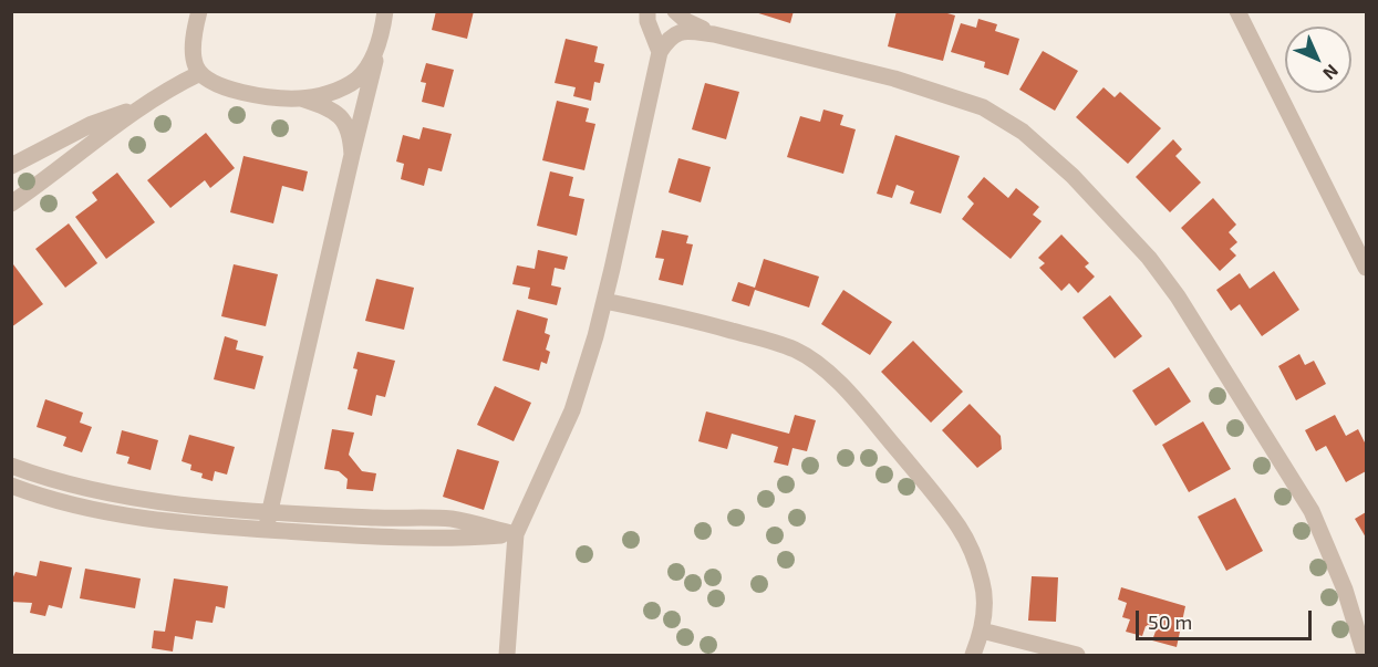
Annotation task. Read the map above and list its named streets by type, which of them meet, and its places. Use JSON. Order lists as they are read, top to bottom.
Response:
{
  "scale_bar": "50 m",
  "north": "bottom right"
}
